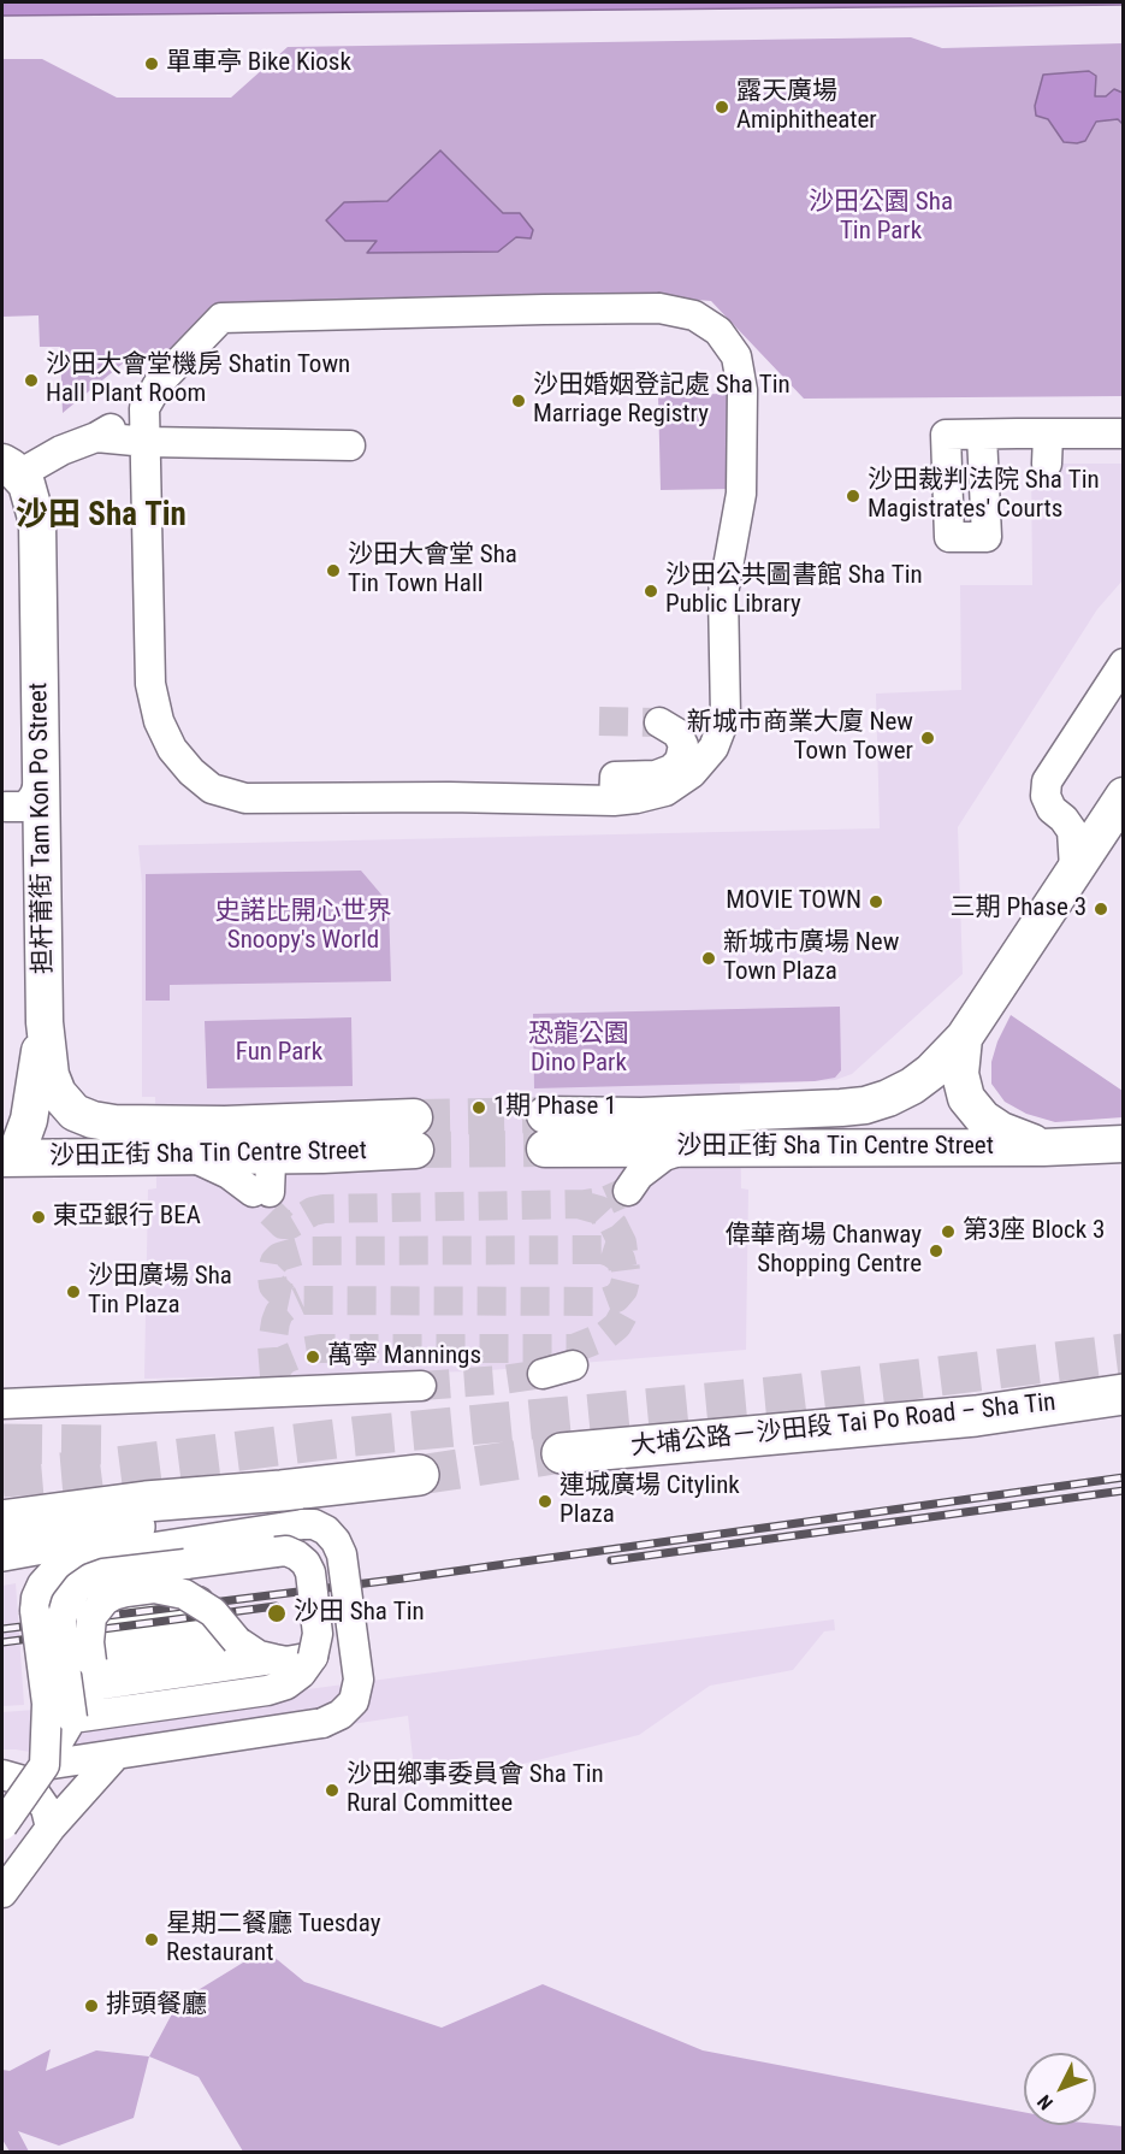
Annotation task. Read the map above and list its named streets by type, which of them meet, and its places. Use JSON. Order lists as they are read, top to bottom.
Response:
{
  "streets": {
    "highway": ["大埔公路－沙田段 Tai Po Road – Sha Tin"],
    "main road": ["担杆莆街 Tam Kon Po Street", "沙田正街 Sha Tin Centre Street"]
  },
  "crossings": [
    ["担杆莆街 Tam Kon Po Street", "沙田正街 Sha Tin Centre Street"]
  ],
  "districts": ["沙田 Sha Tin"],
  "parks": [
    "沙田公園 Sha Tin Park",
    "史諾比開心世界 Snoopy's World",
    "恐龍公園 Dino Park",
    "Fun Park"
  ],
  "places": [
    "單車亭 Bike Kiosk",
    "露天廣場 Amiphitheater",
    "沙田大會堂機房 Shatin Town Hall Plant Room",
    "沙田婚姻登記處 Sha Tin Marriage Registry",
    "沙田裁判法院 Sha Tin Magistrates' Courts",
    "沙田大會堂 Sha Tin Town Hall",
    "沙田公共圖書館 Sha Tin Public Library",
    "新城市商業大廈 New Town Tower",
    "MOVIE TOWN",
    "三期 Phase 3",
    "新城市廣場 New Town Plaza",
    "1期 Phase 1",
    "東亞銀行 BEA",
    "第3座 Block 3",
    "偉華商場 Chanway Shopping Centre",
    "沙田廣場 Sha Tin Plaza",
    "萬寧 Mannings",
    "連城廣場 Citylink Plaza",
    "沙田 Sha Tin",
    "沙田鄉事委員會 Sha Tin Rural Committee",
    "星期二餐廳 Tuesday Restaurant",
    "排頭餐廳"
  ],
  "north": "bottom left"
}
